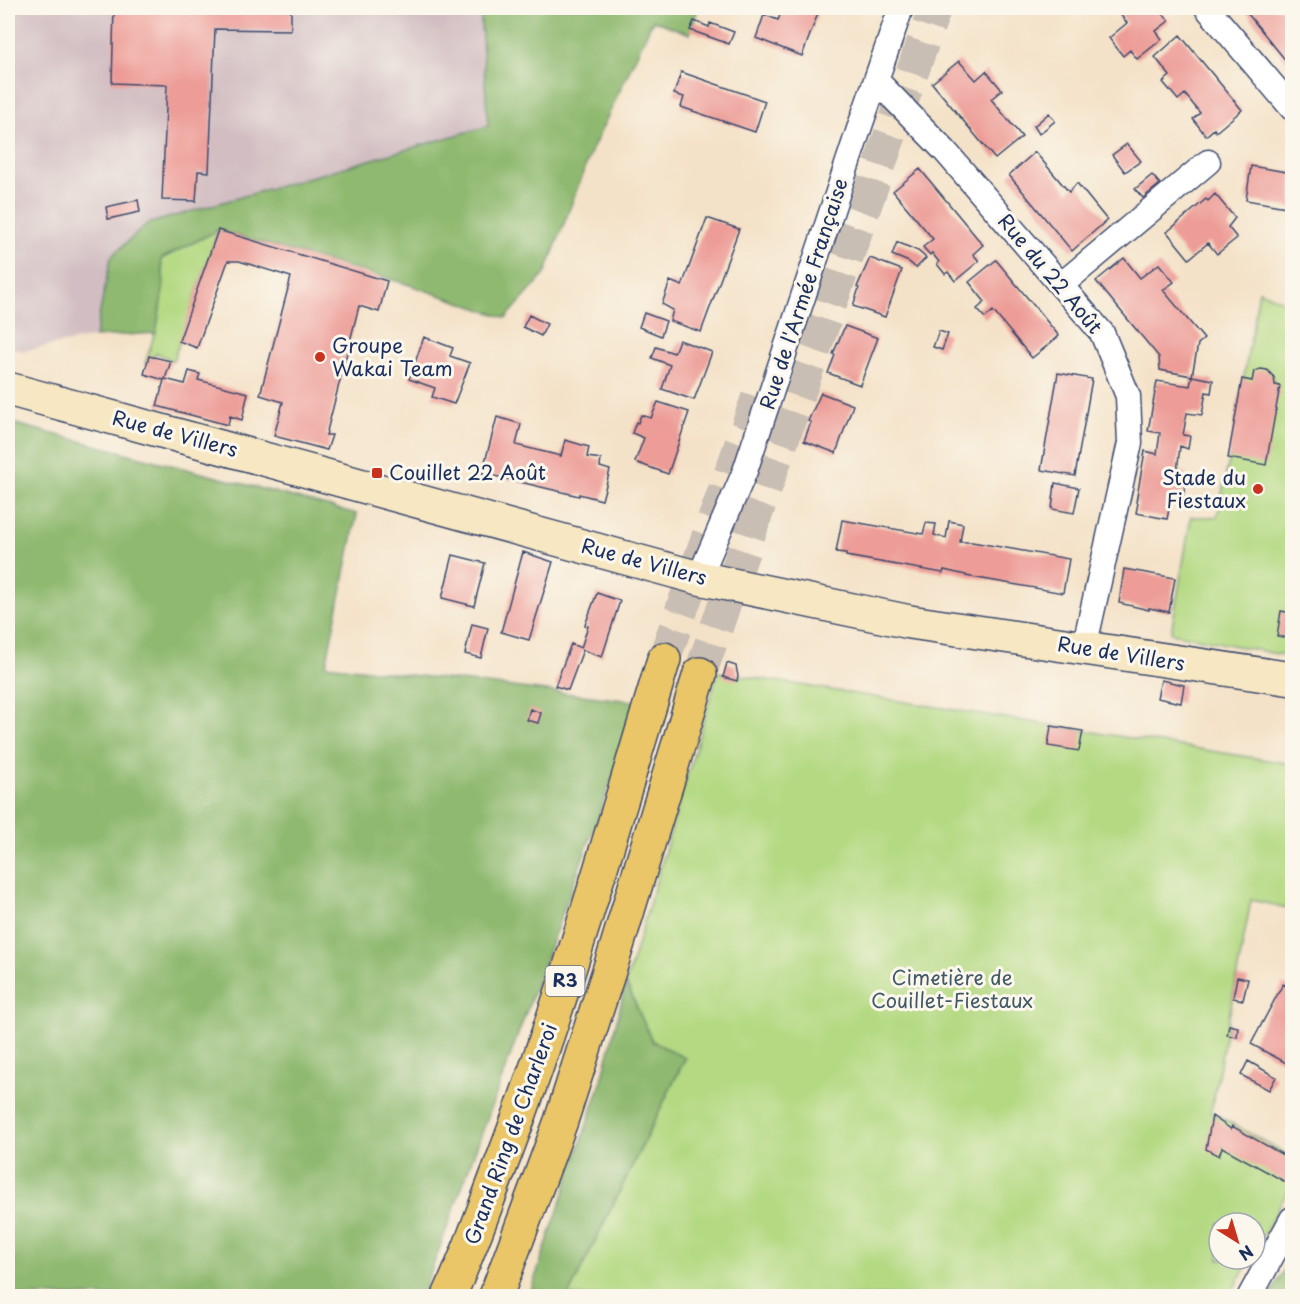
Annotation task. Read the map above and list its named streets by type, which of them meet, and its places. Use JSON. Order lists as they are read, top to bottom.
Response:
{
  "streets": {
    "highway": ["R3", "Grand Ring de Charleroi"],
    "street": ["Rue du 22 Août", "Rue de l'Armée Française", "Rue de Villers"]
  },
  "crossings": [
    ["Rue du 22 Août", "Rue de l'Armée Française"],
    ["Rue du 22 Août", "Rue de Villers"],
    ["Rue de l'Armée Française", "Rue de Villers"]
  ],
  "parks": ["Cimetière de Couillet-Fiestaux"],
  "places": {
    "other": ["Groupe Wakai Team", "Stade du Fiestaux"],
    "transit": ["Couillet 22 Août"]
  },
  "north": "bottom right"
}
